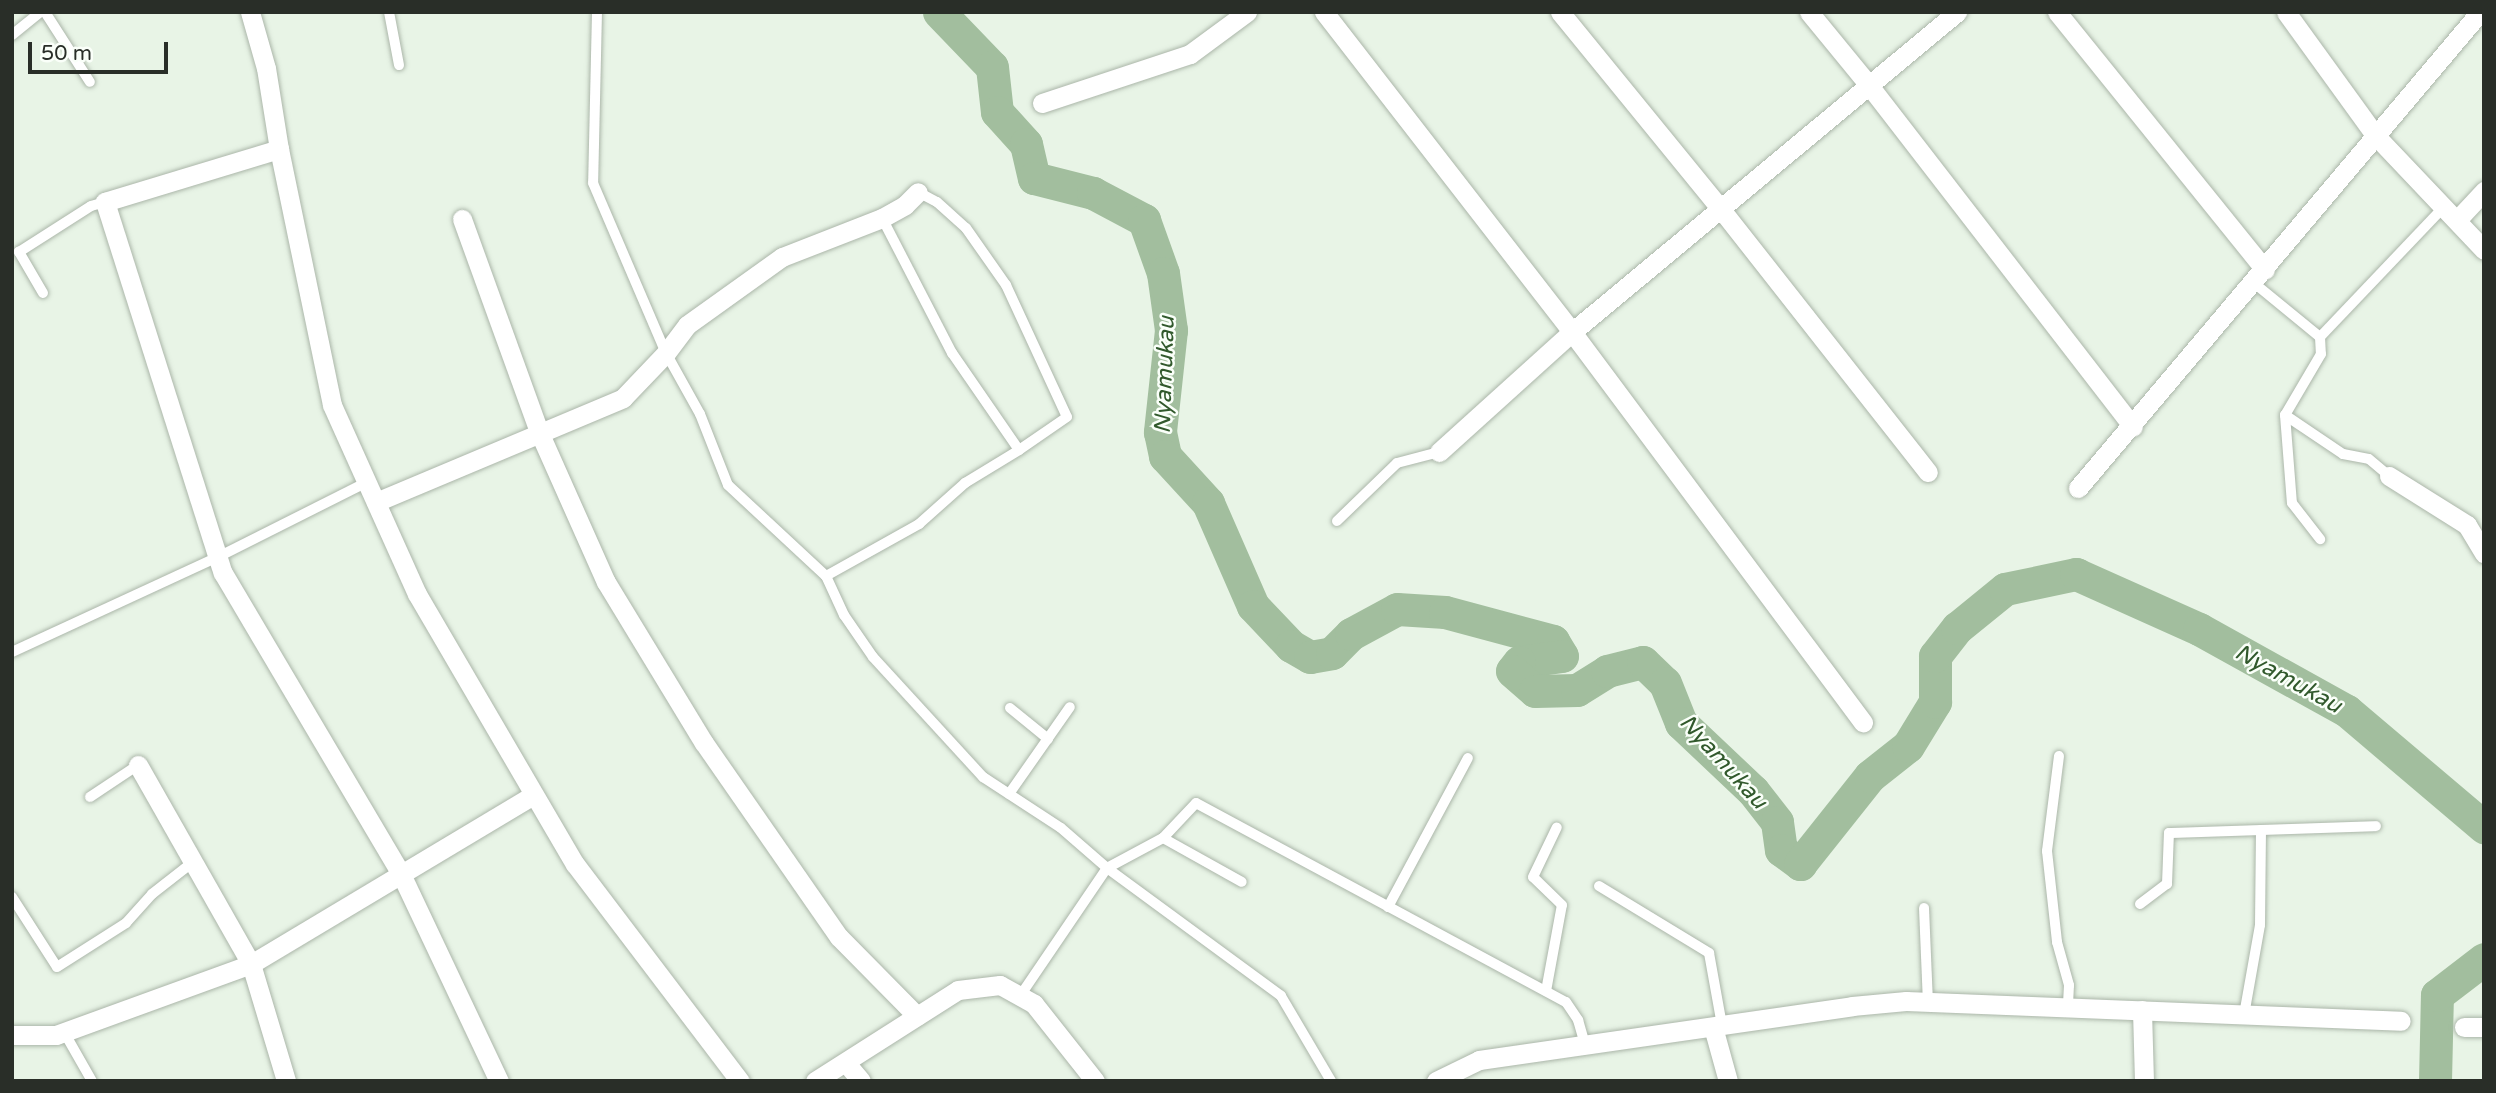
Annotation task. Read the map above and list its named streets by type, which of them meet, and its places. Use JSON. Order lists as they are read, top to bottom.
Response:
{
  "water": ["Nyamukau"],
  "scale_bar": "50 m"
}
